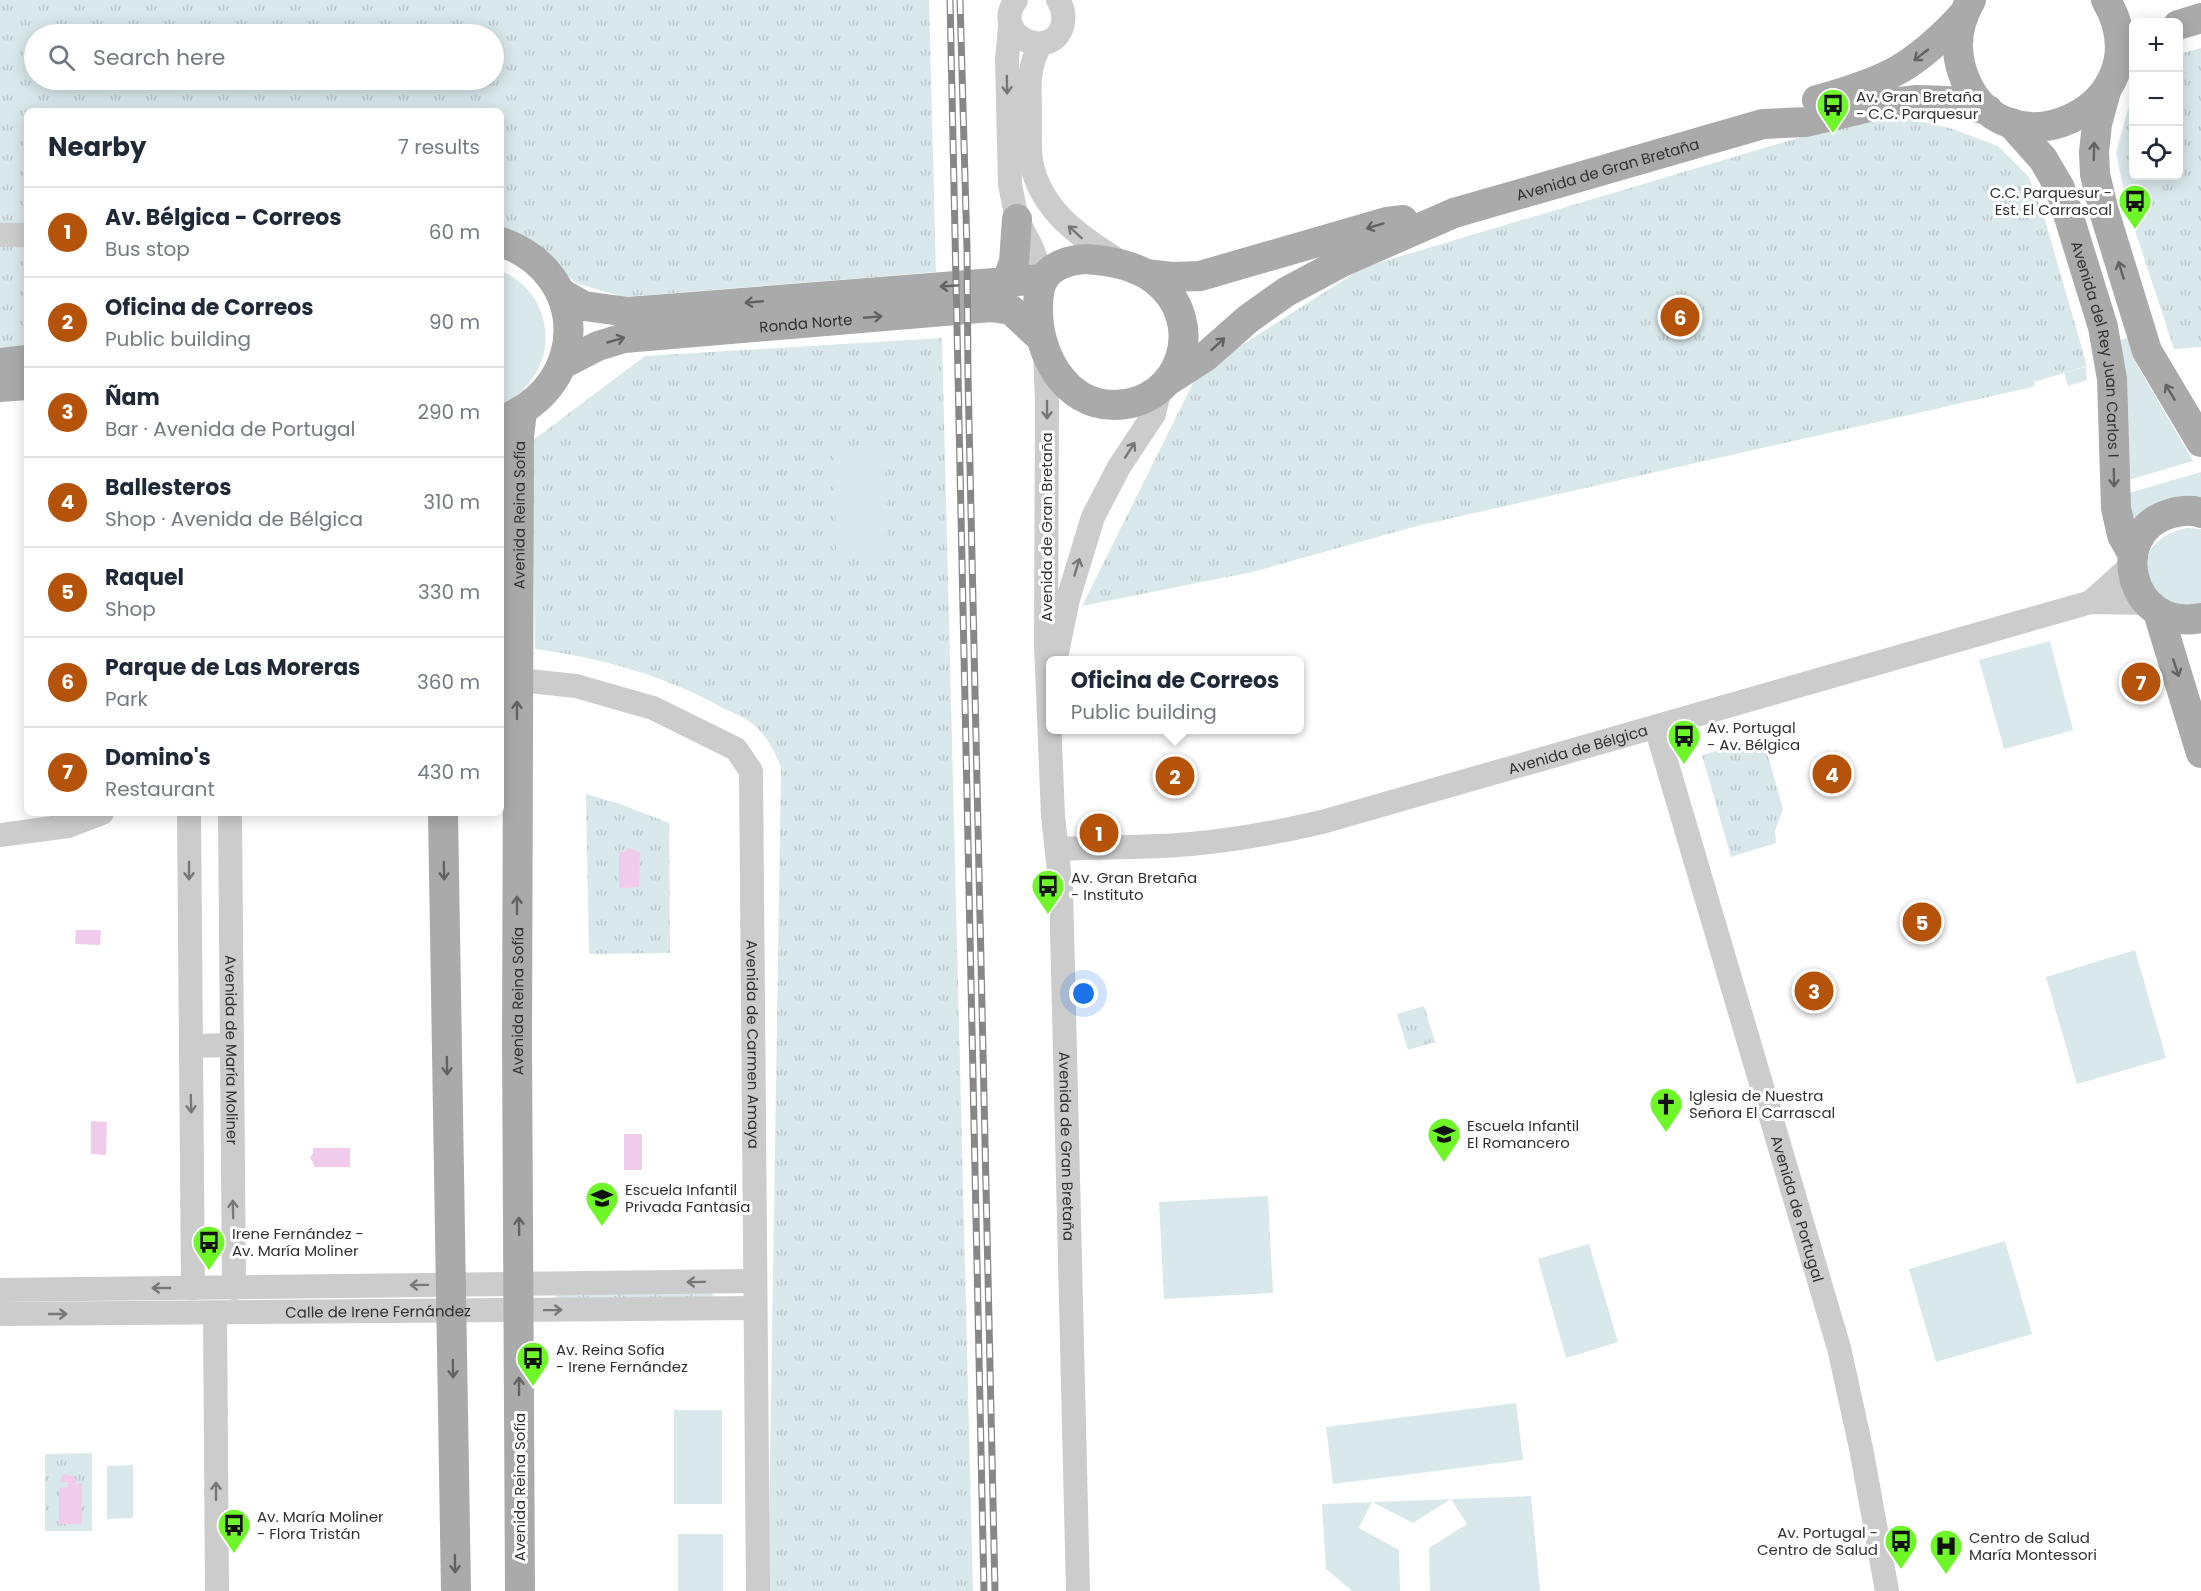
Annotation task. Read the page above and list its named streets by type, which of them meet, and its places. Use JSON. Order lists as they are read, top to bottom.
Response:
{
  "streets": {
    "main road": [
      "Avenida de Gran Bretaña",
      "Ronda Norte",
      "Avenida del Rey Juan Carlos I",
      "Avenida Reina Sofía"
    ],
    "street": [
      "Avenida de Bélgica",
      "Avenida de Carmen Amaya",
      "Avenida de María Moliner",
      "Avenida de Portugal",
      "Calle de Irene Fernández"
    ]
  },
  "crossings": [
    ["Avenida de Gran Bretaña", "Ronda Norte"],
    ["Avenida de Gran Bretaña", "Avenida del Rey Juan Carlos I"],
    ["Avenida de Gran Bretaña", "Avenida de Bélgica"],
    ["Ronda Norte", "Avenida Reina Sofía"],
    ["Avenida Reina Sofía", "Avenida de Carmen Amaya"],
    ["Avenida Reina Sofía", "Calle de Irene Fernández"],
    ["Avenida de Bélgica", "Avenida de Portugal"],
    ["Avenida de Carmen Amaya", "Calle de Irene Fernández"],
    ["Avenida de María Moliner", "Calle de Irene Fernández"]
  ],
  "places": {
    "bus stop": [
      "Av. Gran Bretaña - C.C. Parquesur",
      "C.C. Parquesur - Est. El Carrascal",
      "Av. Portugal - Av. Bélgica",
      "Av. Gran Bretaña - Instituto",
      "Irene Fernández - Av. María Moliner",
      "Av. Reina Sofía - Irene Fernández",
      "Av. María Moliner - Flora Tristán",
      "Av. Portugal - Centro de Salud"
    ],
    "church": ["Iglesia de Nuestra Señora El Carrascal"],
    "school or university": ["Escuela Infantil El Romancero", "Escuela Infantil Privada Fantasía"],
    "hospital": ["Centro de Salud María Montessori"]
  },
  "page": {
    "map_buttons": ["+", "−"],
    "search": "Search here",
    "heading": ["Nearby", "7 results"],
    "list": [
      {
        "mark": "1",
        "name": "Av. Bélgica - Correos",
        "note": "Bus stop",
        "value": "60 m"
      },
      {
        "mark": "2",
        "name": "Oficina de Correos",
        "note": "Public building",
        "value": "90 m"
      },
      {
        "mark": "3",
        "name": "Ñam",
        "note": "Bar · Avenida de Portugal",
        "value": "290 m"
      },
      {
        "mark": "4",
        "name": "Ballesteros",
        "note": "Shop · Avenida de Bélgica",
        "value": "310 m"
      },
      {
        "mark": "5",
        "name": "Raquel",
        "note": "Shop",
        "value": "330 m"
      },
      {
        "mark": "6",
        "name": "Parque de Las Moreras",
        "note": "Park",
        "value": "360 m"
      },
      {
        "mark": "7",
        "name": "Domino's",
        "note": "Restaurant",
        "value": "430 m"
      }
    ],
    "pins": [
      "6",
      "7",
      "4",
      "2",
      "1",
      "5",
      "3"
    ],
    "popup": ["Oficina de Correos", "Public building"]
  }
}
